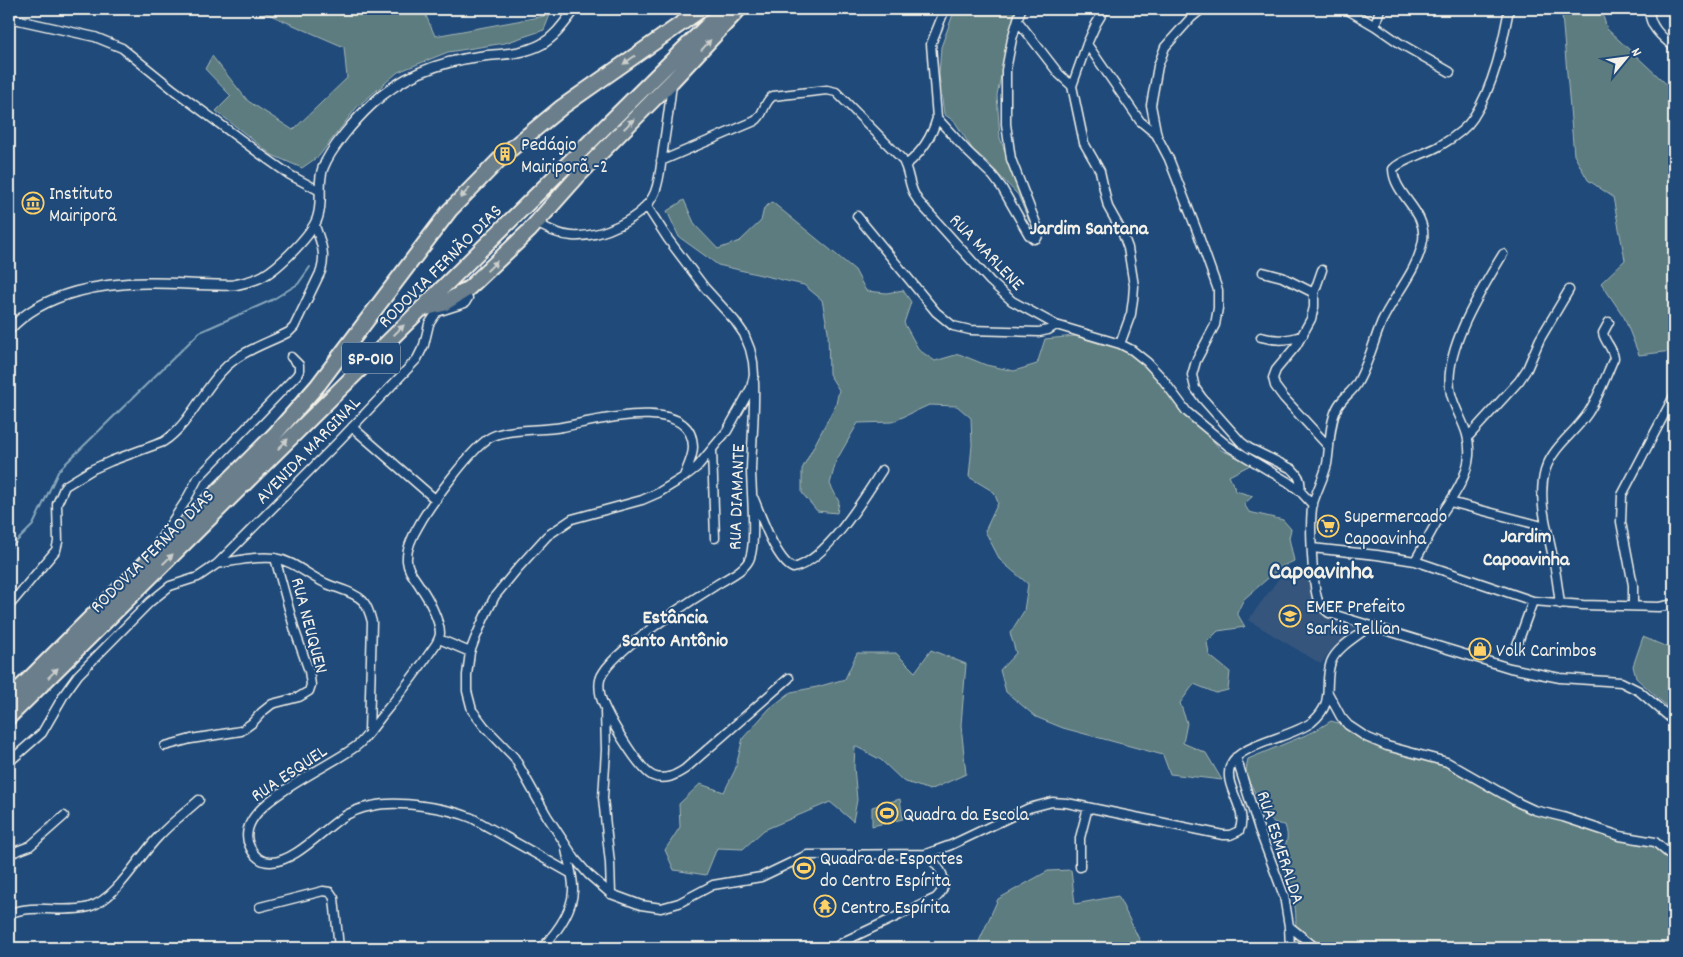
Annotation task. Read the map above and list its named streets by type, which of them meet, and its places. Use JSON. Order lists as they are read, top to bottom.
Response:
{
  "streets": {
    "highway": ["RODOVIA FERNÃO DIAS", "SP-010"],
    "street": [
      "RUA MARLENE",
      "AVENIDA MARGINAL",
      "RUA DIAMANTE",
      "RUA NEUQUEN",
      "RUA ESQUEL",
      "RUA ESMERALDA"
    ]
  },
  "districts": [
    "Jardim Santana",
    "Jardim Capoavinha",
    "Capoavinha",
    "Estância Santo Antônio"
  ],
  "places": {
    "building": ["Pedágio Mairiporã -2"],
    "museum": ["Instituto Mairiporã"],
    "supermarket": ["Supermercado Capoavinha"],
    "school or university": ["EMEF Prefeito Sarkis Tellian"],
    "shop": ["Volk Carimbos"],
    "sports": ["Quadra da Escola", "Quadra de Esportes do Centro Espírita"],
    "temple": ["Centro Espírita"]
  },
  "north": "top right"
}
